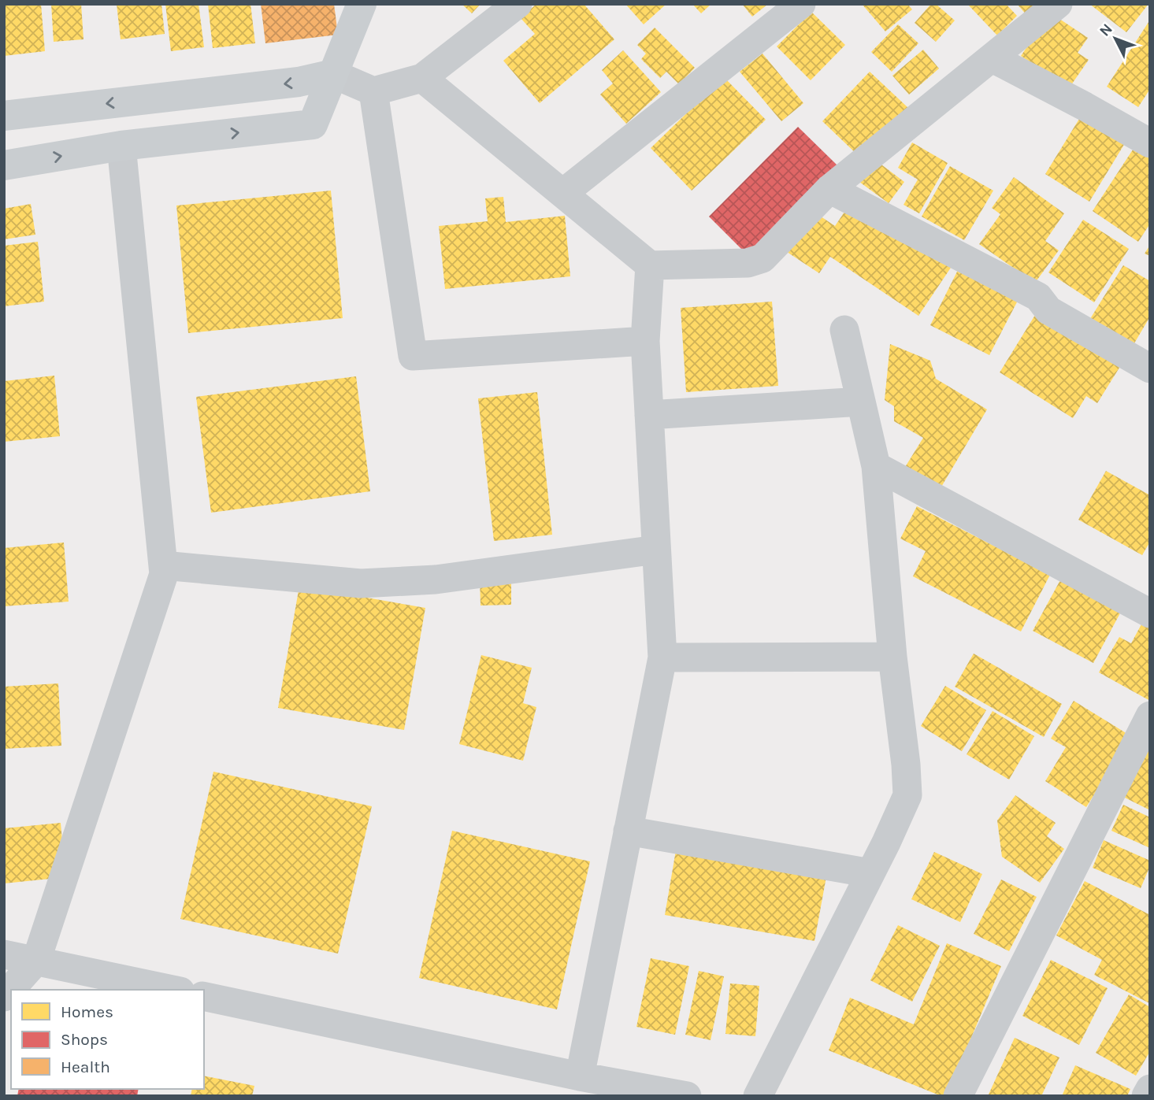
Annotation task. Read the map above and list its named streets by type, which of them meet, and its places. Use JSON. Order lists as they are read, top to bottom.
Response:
{
  "legend": ["Homes", "Shops", "Health"],
  "north": "top left"
}
